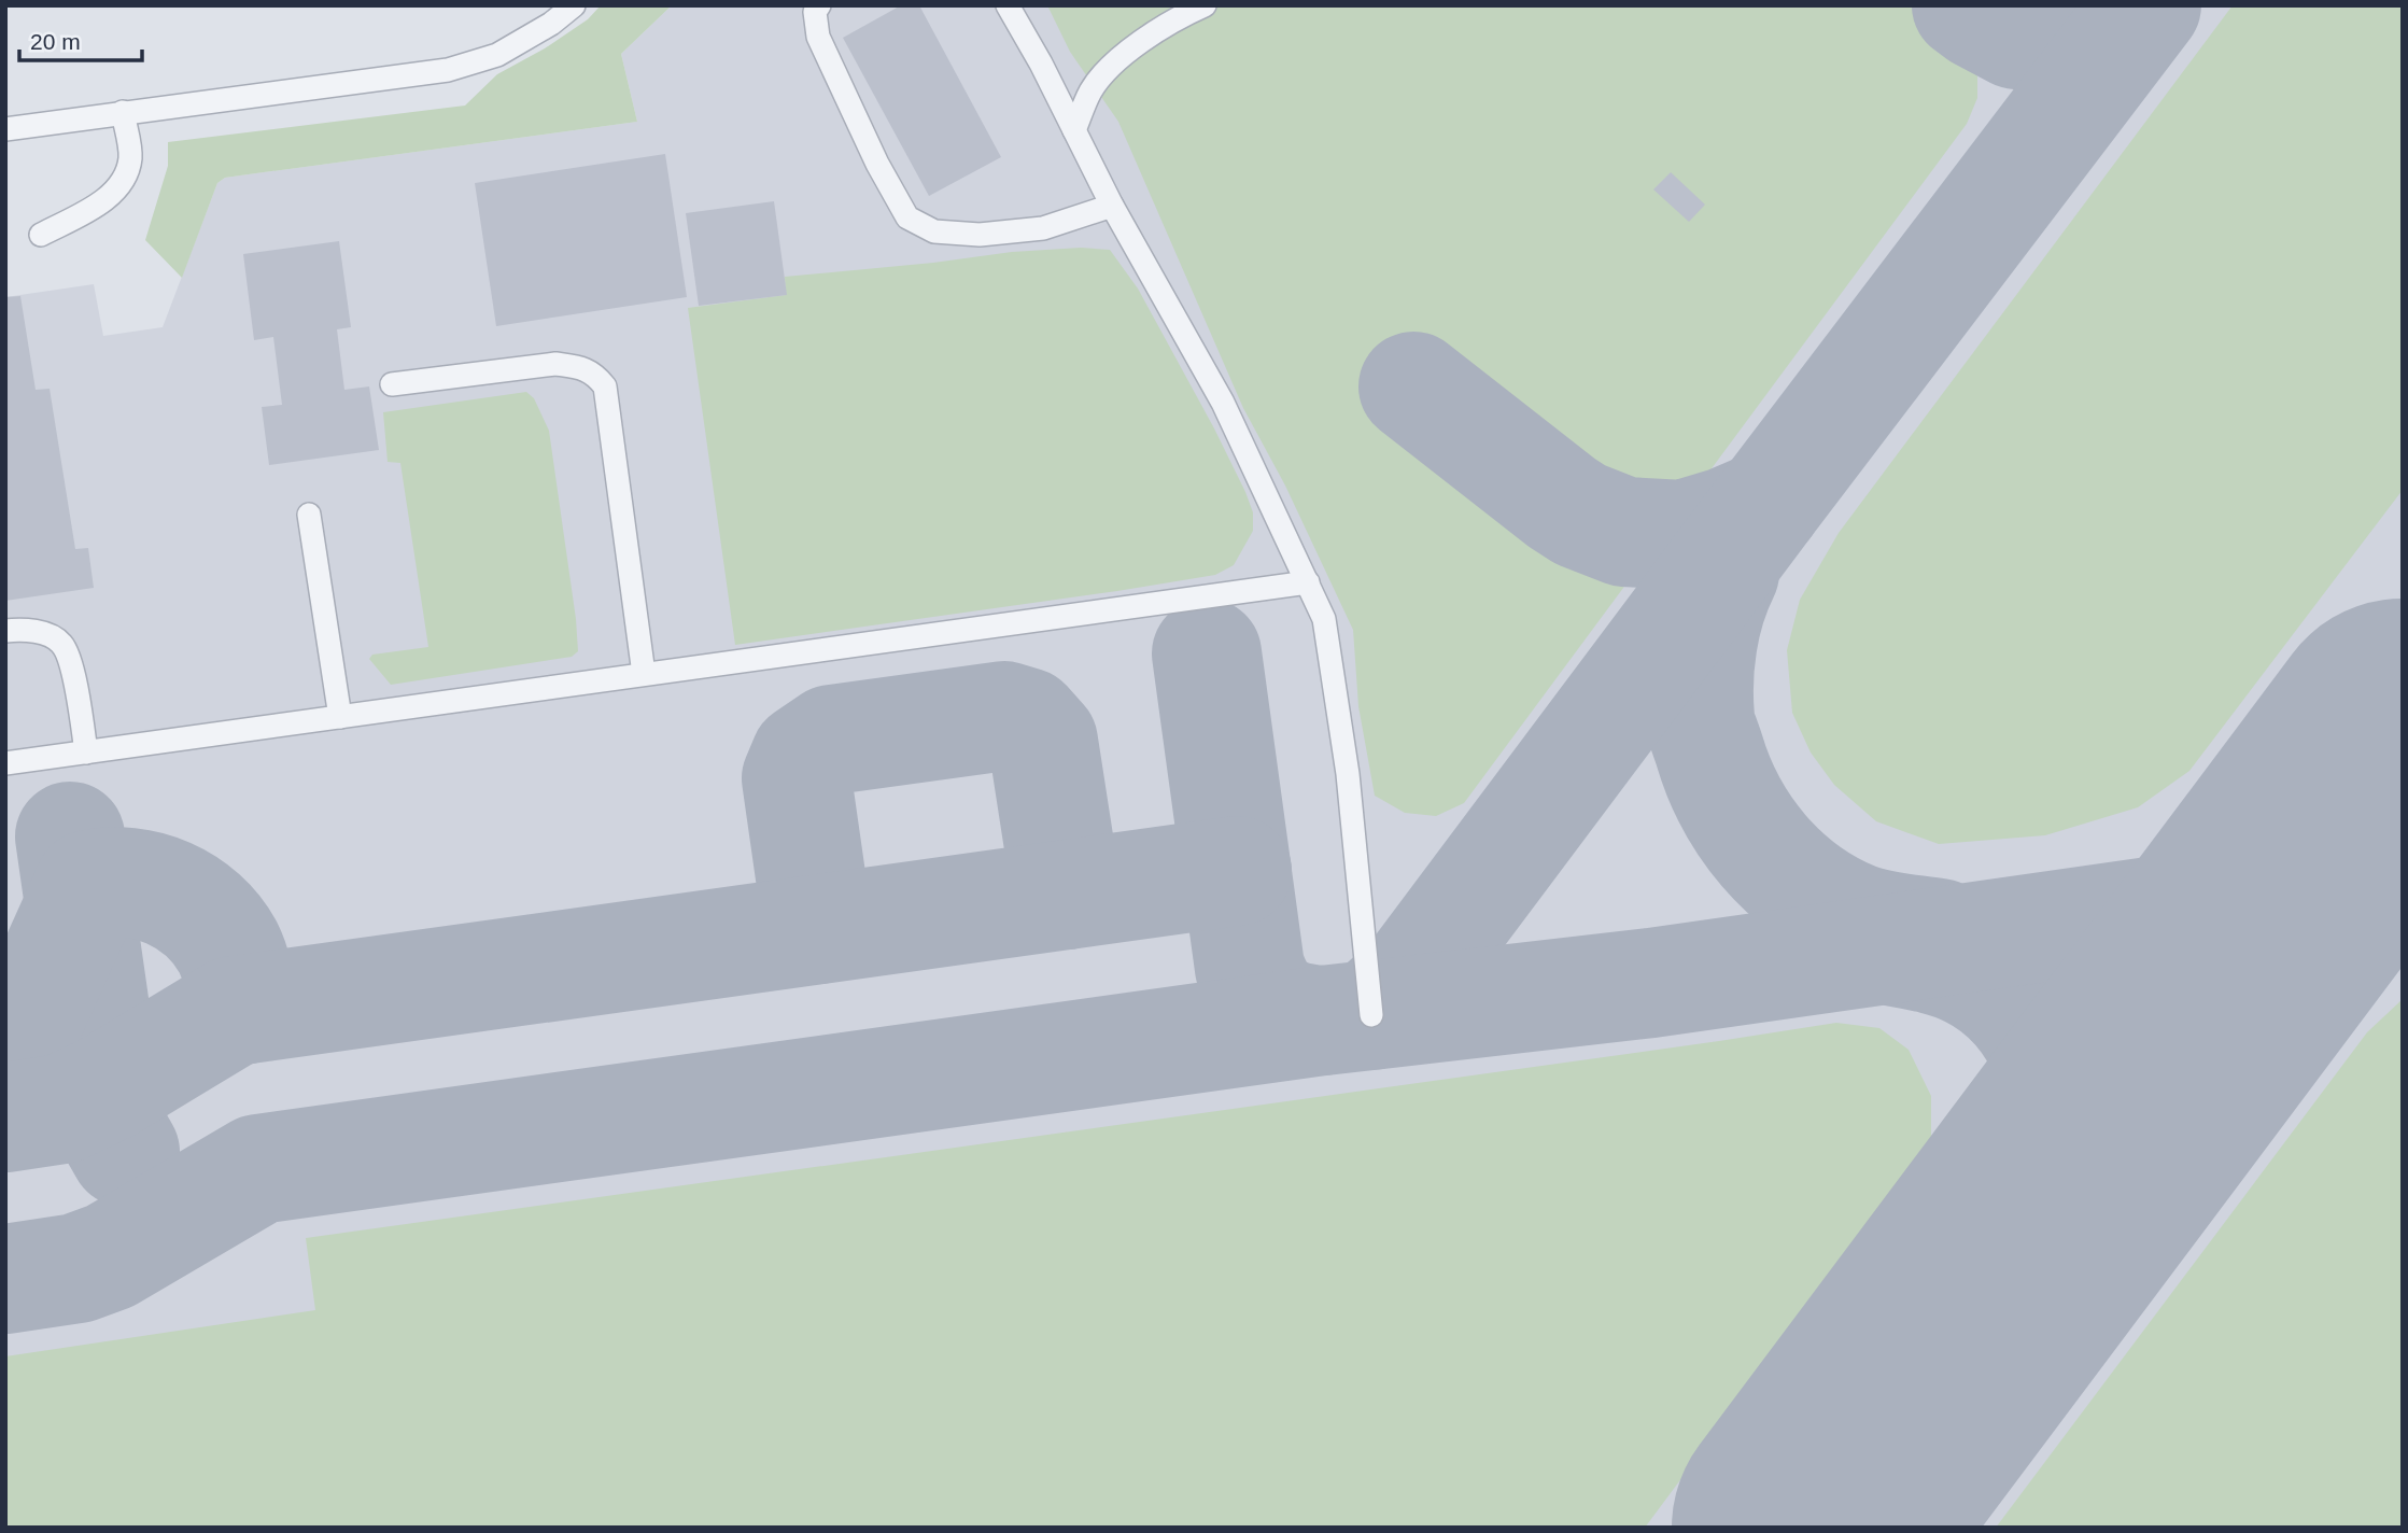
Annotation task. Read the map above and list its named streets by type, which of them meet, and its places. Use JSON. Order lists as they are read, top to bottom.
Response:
{
  "scale_bar": "20 m"
}
